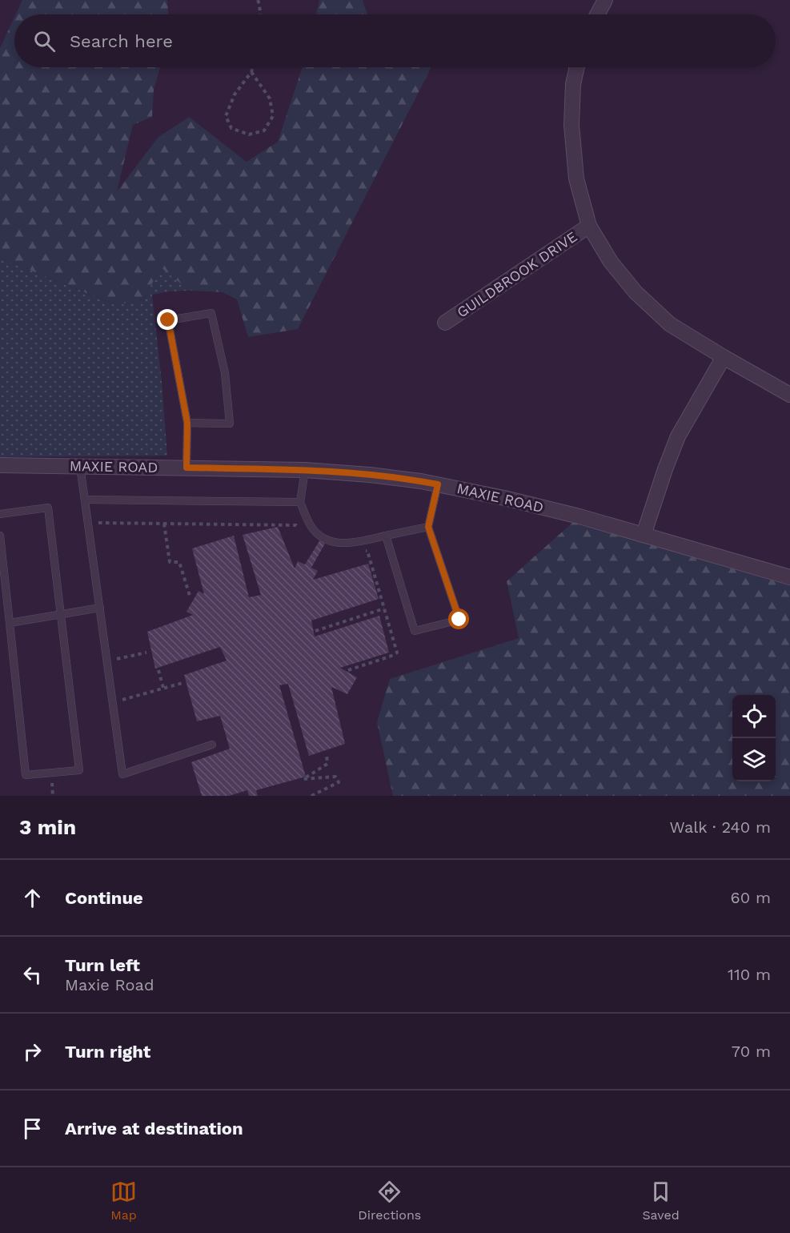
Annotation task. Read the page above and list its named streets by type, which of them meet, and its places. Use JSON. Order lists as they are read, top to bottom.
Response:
{
  "streets": {
    "street": ["GUILDBROOK DRIVE", "MAXIE ROAD"]
  },
  "page": {
    "search": "Search here",
    "heading": ["3 min", "Walk · 240 m"],
    "list": [
      ["Continue", "60 m"],
      ["Turn left", "Maxie Road", "110 m"],
      ["Turn right", "70 m"],
      "Arrive at destination"
    ],
    "nav": ["Map", "Directions", "Saved"]
  }
}
